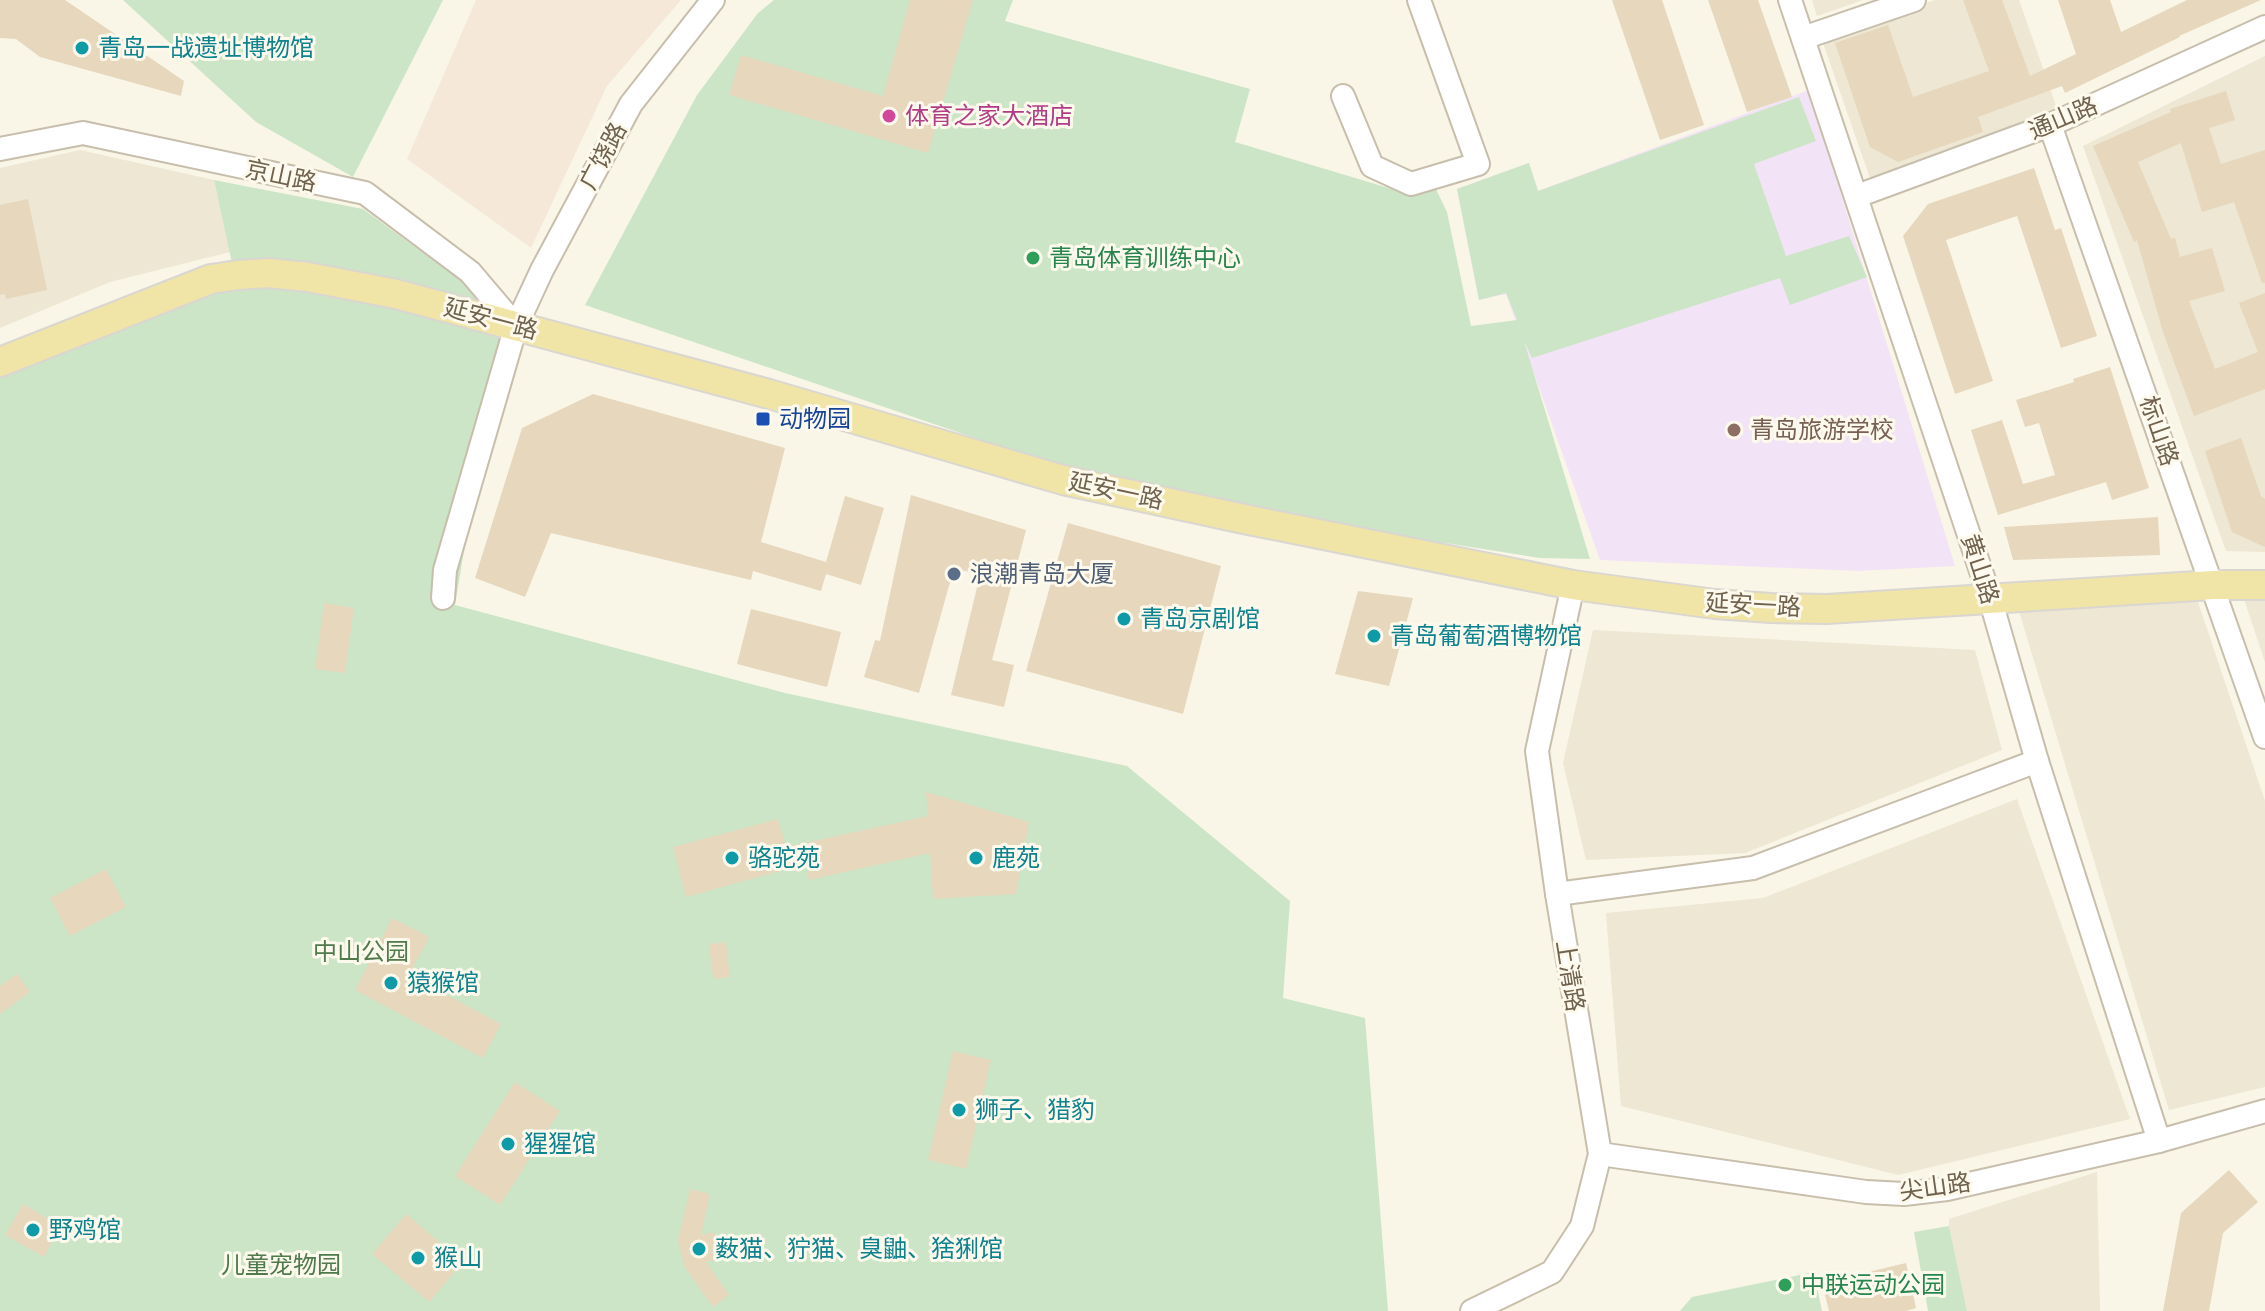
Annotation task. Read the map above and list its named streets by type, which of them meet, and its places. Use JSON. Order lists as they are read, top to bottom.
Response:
{
  "streets": {
    "main road": ["延安一路"],
    "street": [
      "通山路",
      "广饶路",
      "京山路",
      "标山路",
      "黄山路",
      "上清路",
      "尖山路"
    ]
  },
  "crossings": [
    ["通山路", "标山路"],
    ["通山路", "黄山路"],
    ["广饶路", "京山路"],
    ["广饶路", "延安一路"],
    ["京山路", "延安一路"],
    ["延安一路", "标山路"],
    ["延安一路", "黄山路"],
    ["延安一路", "上清路"],
    ["黄山路", "尖山路"],
    ["上清路", "尖山路"]
  ],
  "parks": ["中山公园", "儿童宠物园"],
  "places": {
    "other": [
      "青岛一战遗址博物馆",
      "体育之家大酒店",
      "青岛体育训练中心",
      "青岛旅游学校",
      "浪潮青岛大厦",
      "青岛京剧馆",
      "青岛葡萄酒博物馆",
      "骆驼苑",
      "鹿苑",
      "猿猴馆",
      "狮子、猎豹",
      "猩猩馆",
      "野鸡馆",
      "薮猫、狞猫、臭鼬、猞猁馆",
      "猴山",
      "中联运动公园"
    ],
    "transit": ["动物园"]
  }
}
